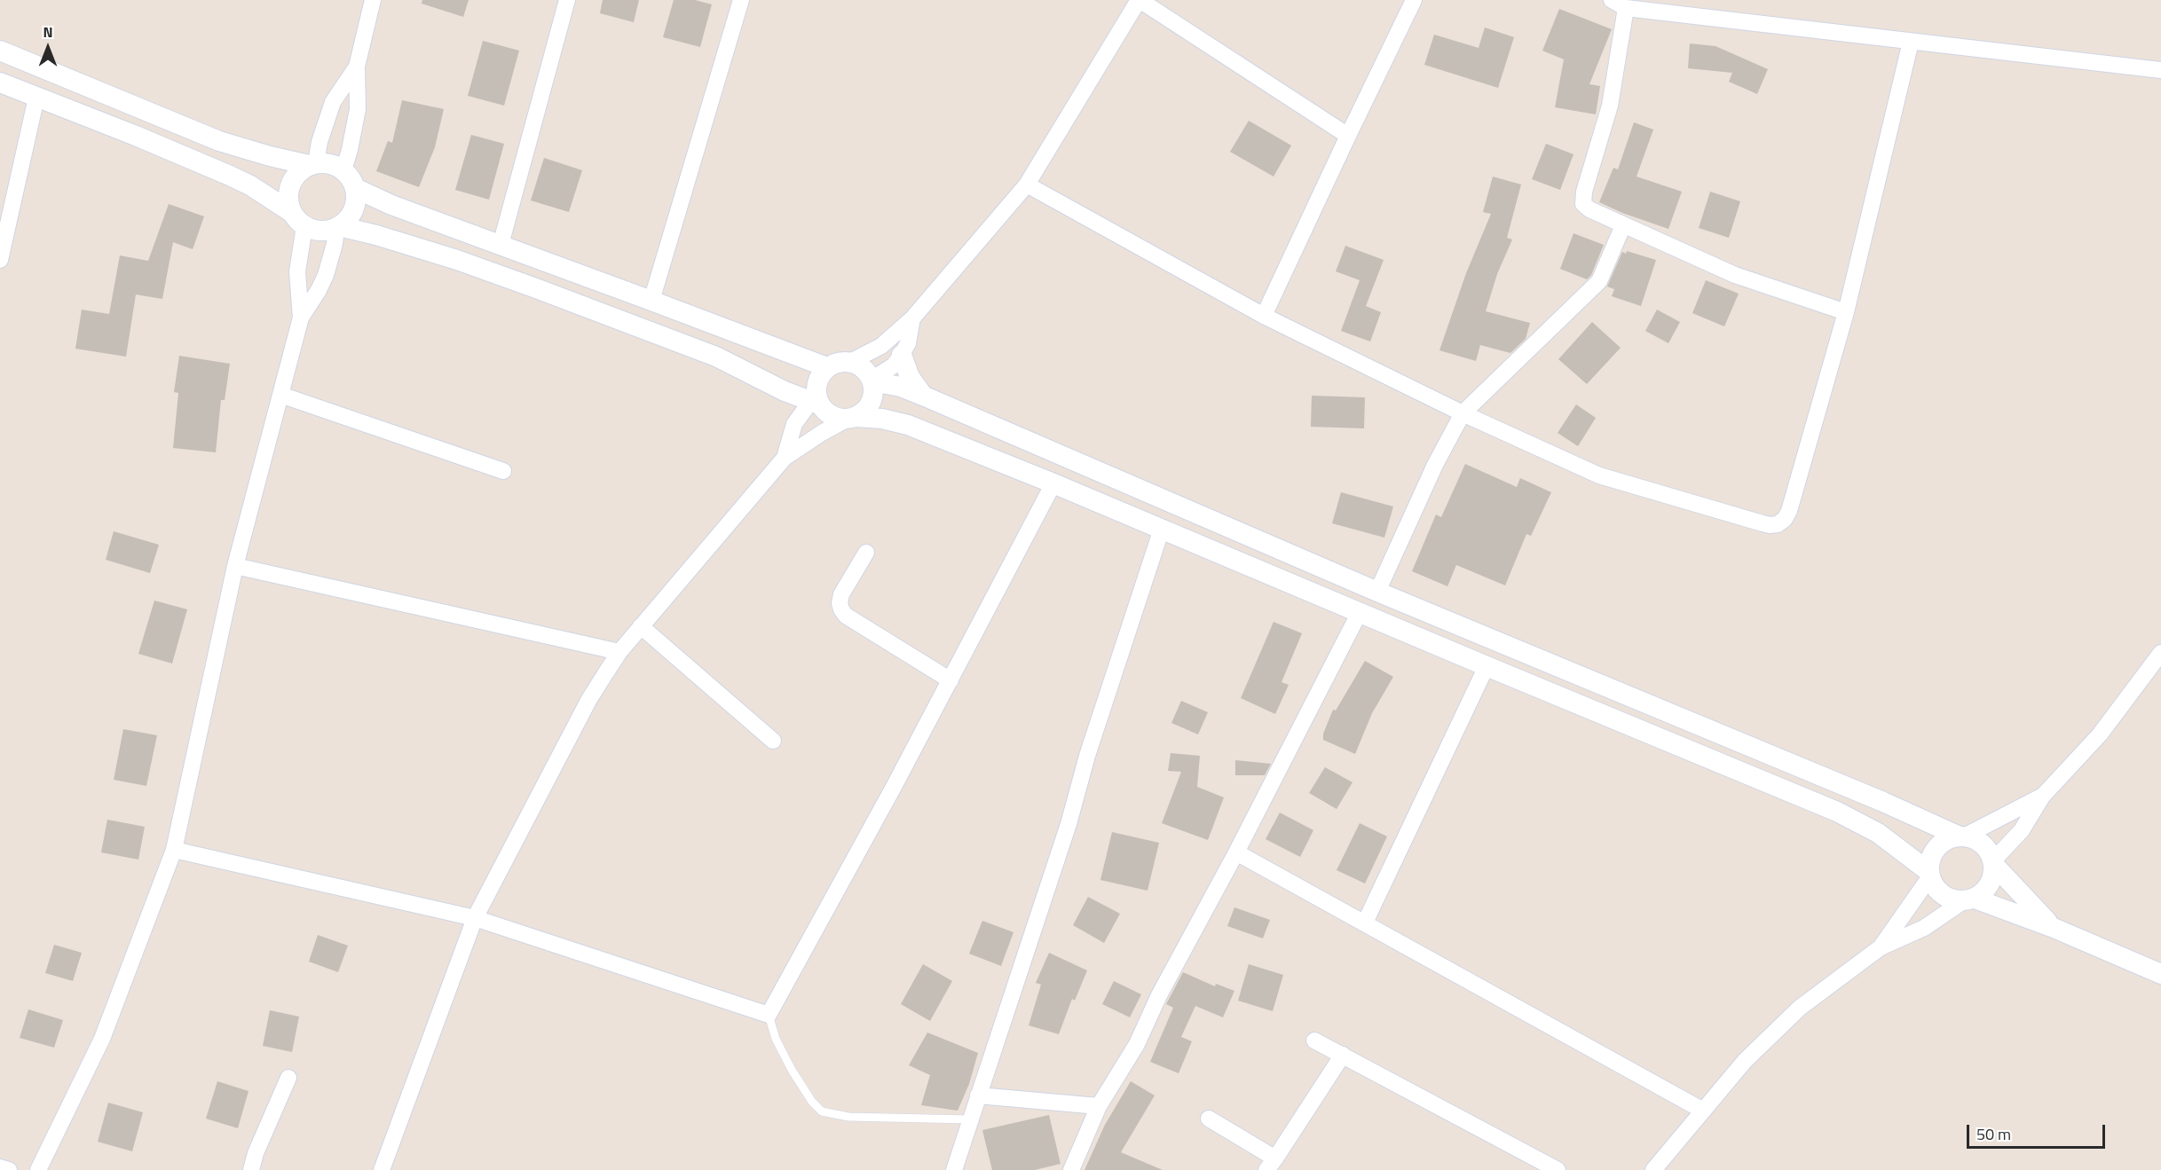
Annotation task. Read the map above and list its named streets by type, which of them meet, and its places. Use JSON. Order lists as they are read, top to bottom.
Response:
{
  "scale_bar": "50 m",
  "north": "top"
}
